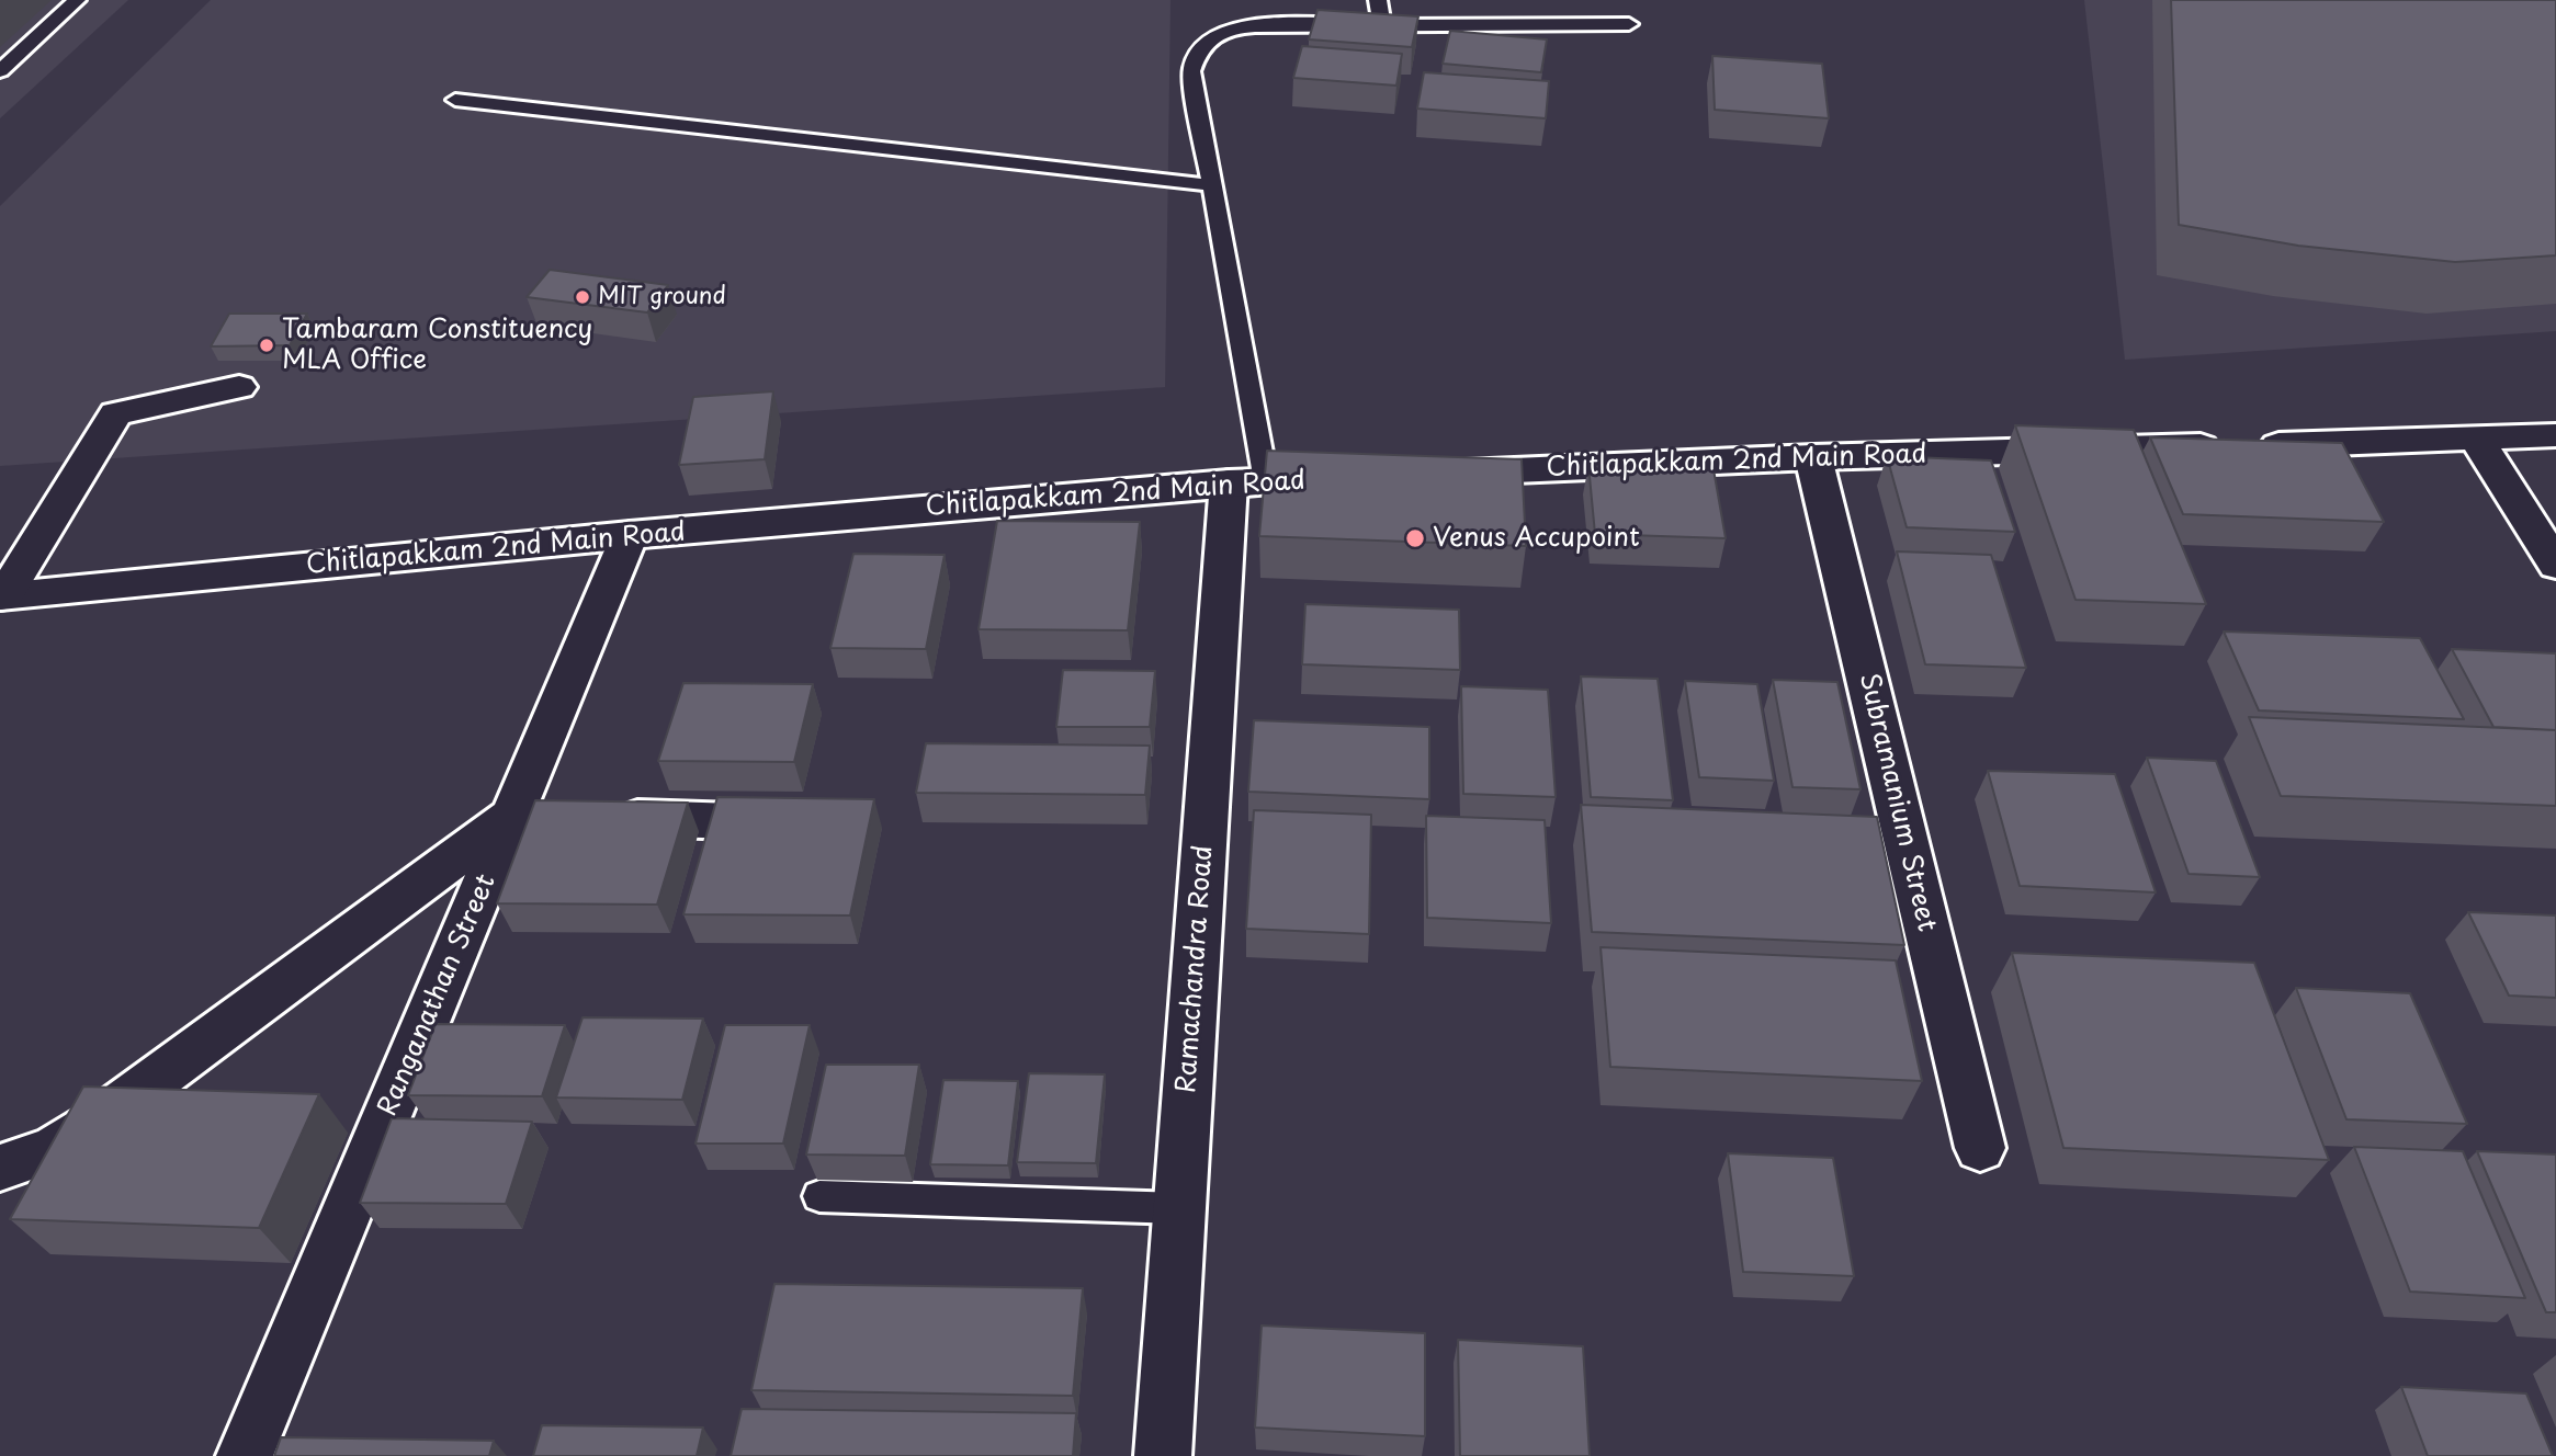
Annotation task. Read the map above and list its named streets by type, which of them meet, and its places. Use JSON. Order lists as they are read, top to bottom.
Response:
{
  "streets": {
    "main road": [
      "Chitlapakkam 2nd Main Road",
      "Subramanium Street",
      "Ramachandra Road",
      "Ranganathan Street"
    ]
  },
  "crossings": [
    ["Chitlapakkam 2nd Main Road", "Subramanium Street"],
    ["Chitlapakkam 2nd Main Road", "Ramachandra Road"],
    ["Chitlapakkam 2nd Main Road", "Ranganathan Street"]
  ],
  "places": ["MIT ground", "Tambaram Constituency MLA Office", "Venus Accupoint"]
}
